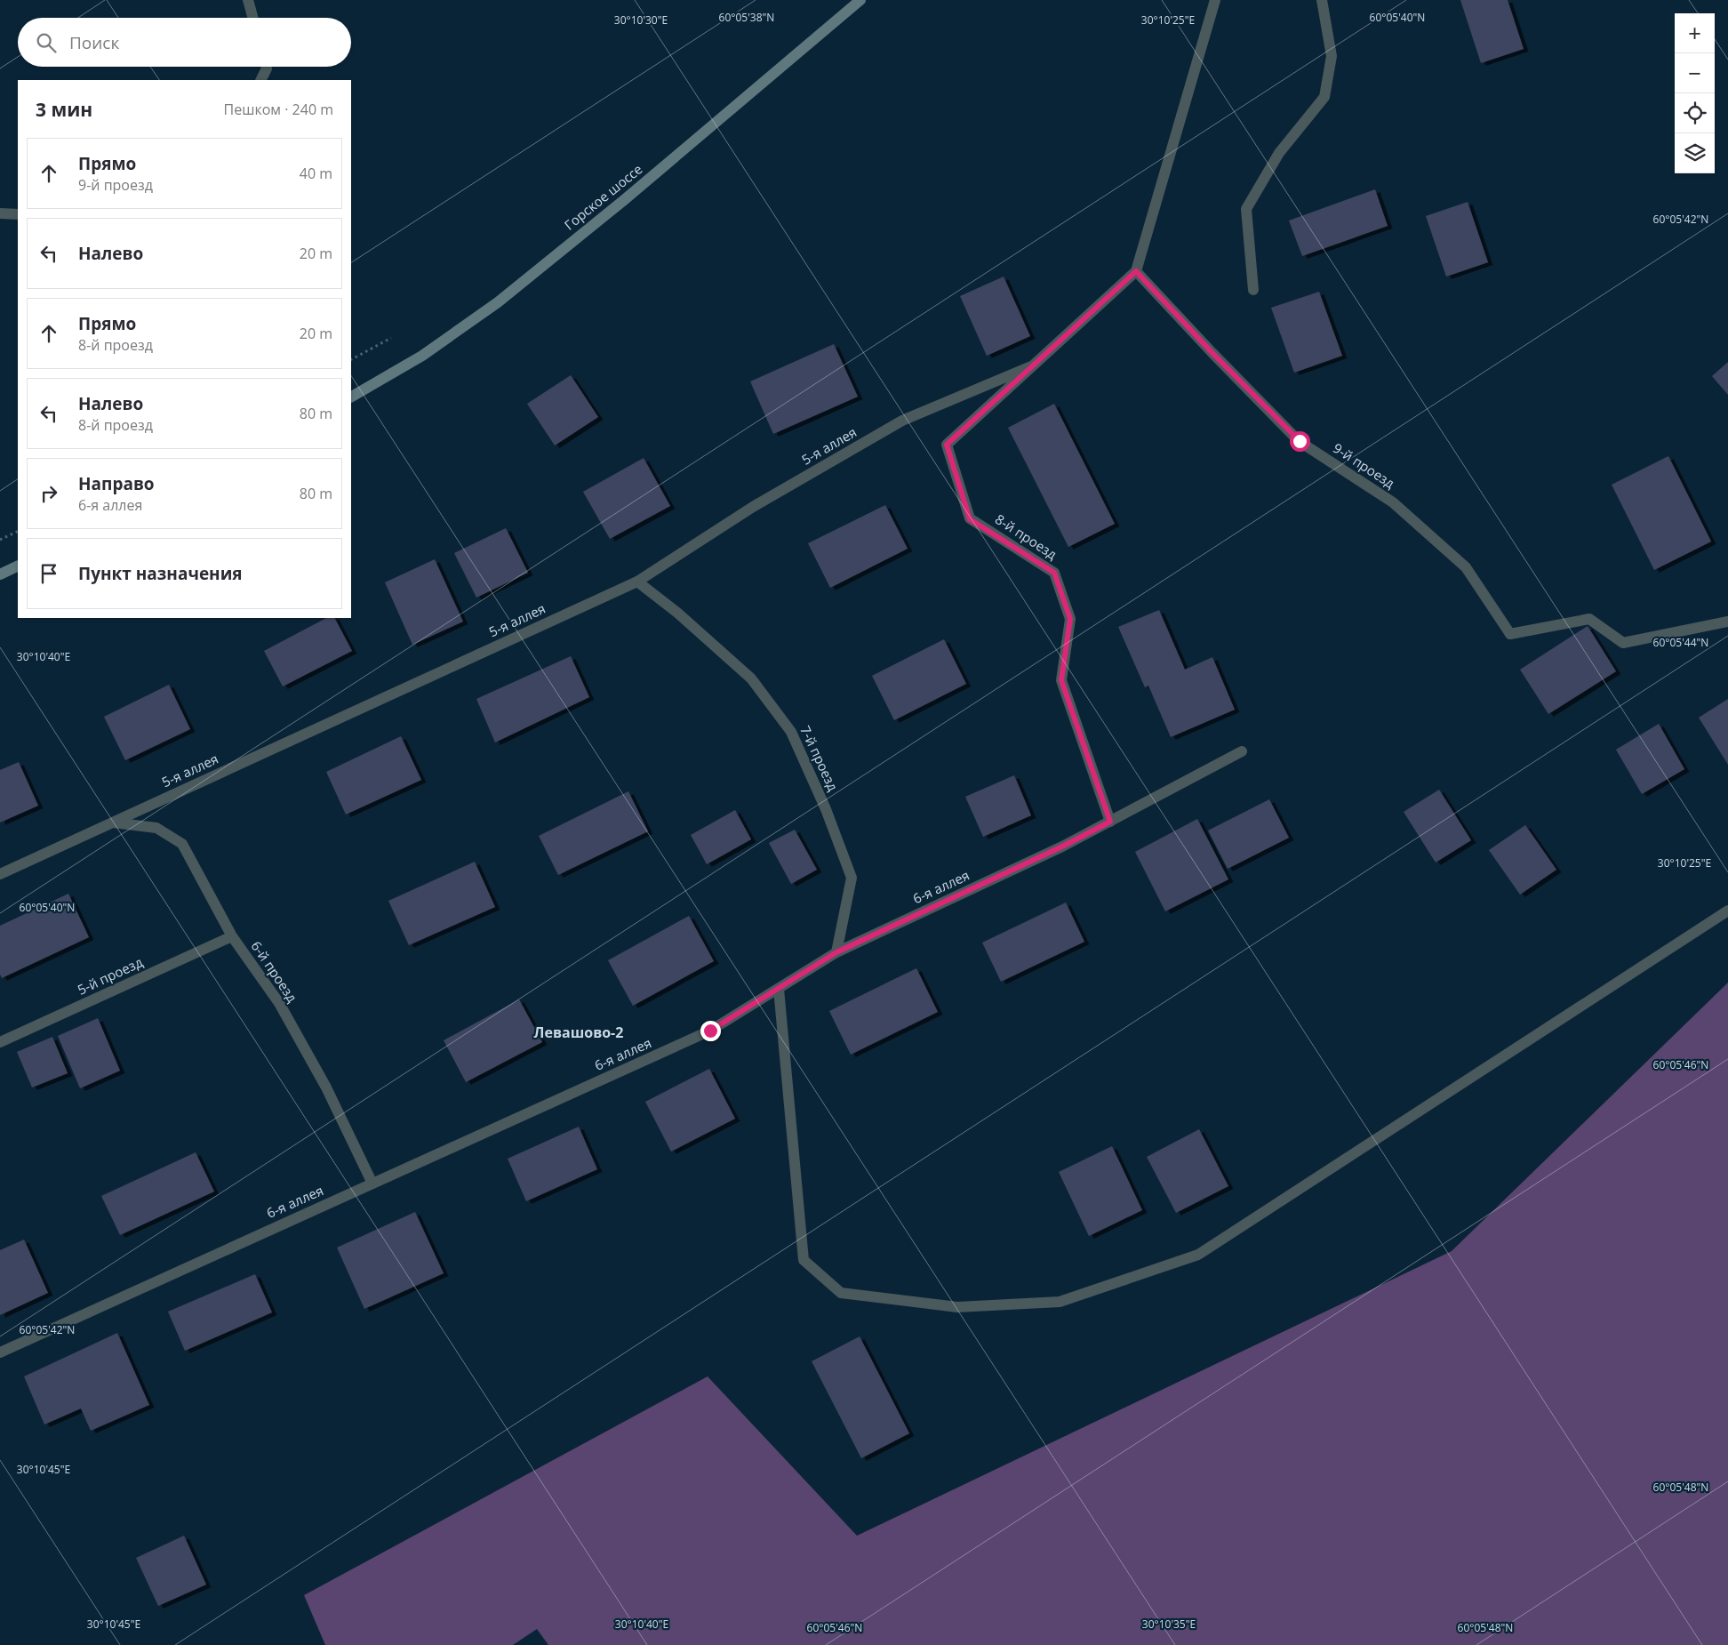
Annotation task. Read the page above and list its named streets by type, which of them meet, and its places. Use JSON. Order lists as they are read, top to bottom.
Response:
{
  "streets": {
    "main road": ["Горское шоссе"],
    "street": [
      "5-я аллея",
      "9-й проезд",
      "8-й проезд",
      "7-й проезд",
      "6-я аллея",
      "6-й проезд",
      "5-й проезд"
    ]
  },
  "crossings": [
    ["5-я аллея", "8-й проезд"],
    ["5-я аллея", "7-й проезд"],
    ["5-я аллея", "6-й проезд"],
    ["8-й проезд", "6-я аллея"],
    ["7-й проезд", "6-я аллея"],
    ["6-я аллея", "6-й проезд"],
    ["6-й проезд", "5-й проезд"]
  ],
  "districts": ["Левашово-2"],
  "page": {
    "map_buttons": ["+", "−"],
    "search": "Поиск",
    "heading": ["3 мин", "Пешком · 240 m"],
    "list": [
      ["Прямо", "9-й проезд", "40 m"],
      ["Налево", "20 m"],
      ["Прямо", "8-й проезд", "20 m"],
      ["Налево", "8-й проезд", "80 m"],
      ["Направо", "6-я аллея", "80 m"],
      "Пункт назначения"
    ]
  },
  "coordinates": [
    "60°05'38\"N",
    "60°05'40\"N",
    "30°10'30\"E",
    "30°10'25\"E",
    "60°05'42\"N",
    "60°05'44\"N",
    "30°10'40\"E",
    "60°05'46\"N",
    "30°10'45\"E",
    "60°05'48\"N",
    "30°10'35\"E"
  ]
}
